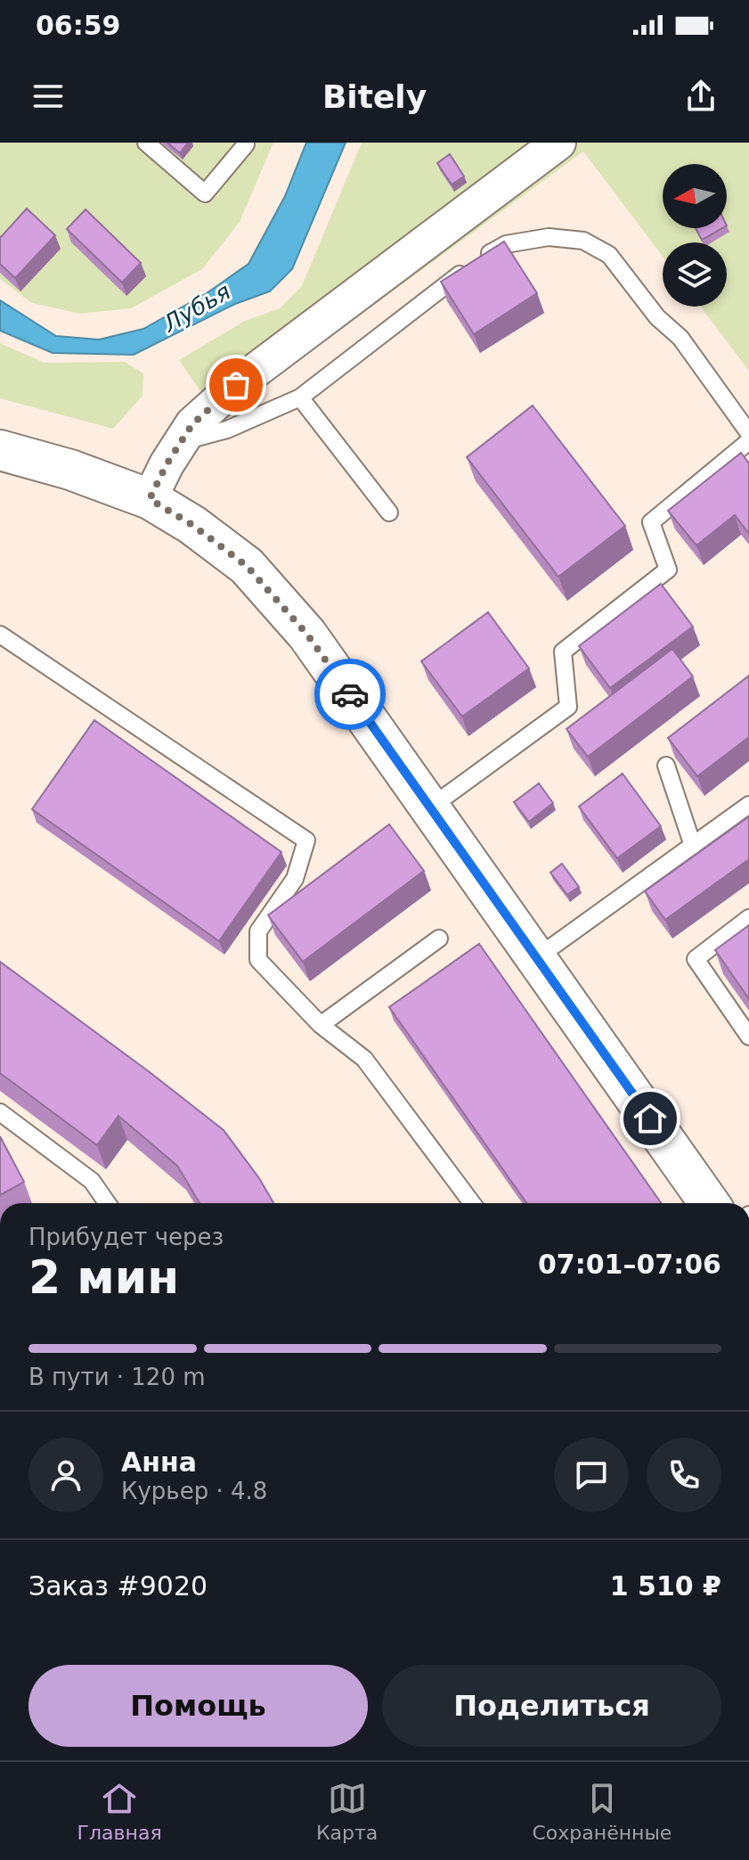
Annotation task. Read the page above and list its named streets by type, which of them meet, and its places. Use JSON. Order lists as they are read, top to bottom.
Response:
{
  "water": ["Лубья"],
  "north": "left",
  "page": {
    "status": "06:59",
    "header": "Bitely",
    "heading": ["2 мин", "Прибудет через", "07:01–07:06"],
    "panel": [
      "Анна",
      "Курьер · 4.8",
      "Заказ #9020",
      "1 510 ₽"
    ],
    "bar": "В пути · 120 m",
    "buttons": ["Помощь", "Поделиться"],
    "tabs": ["Главная", "Карта", "Сохранённые"]
  }
}
